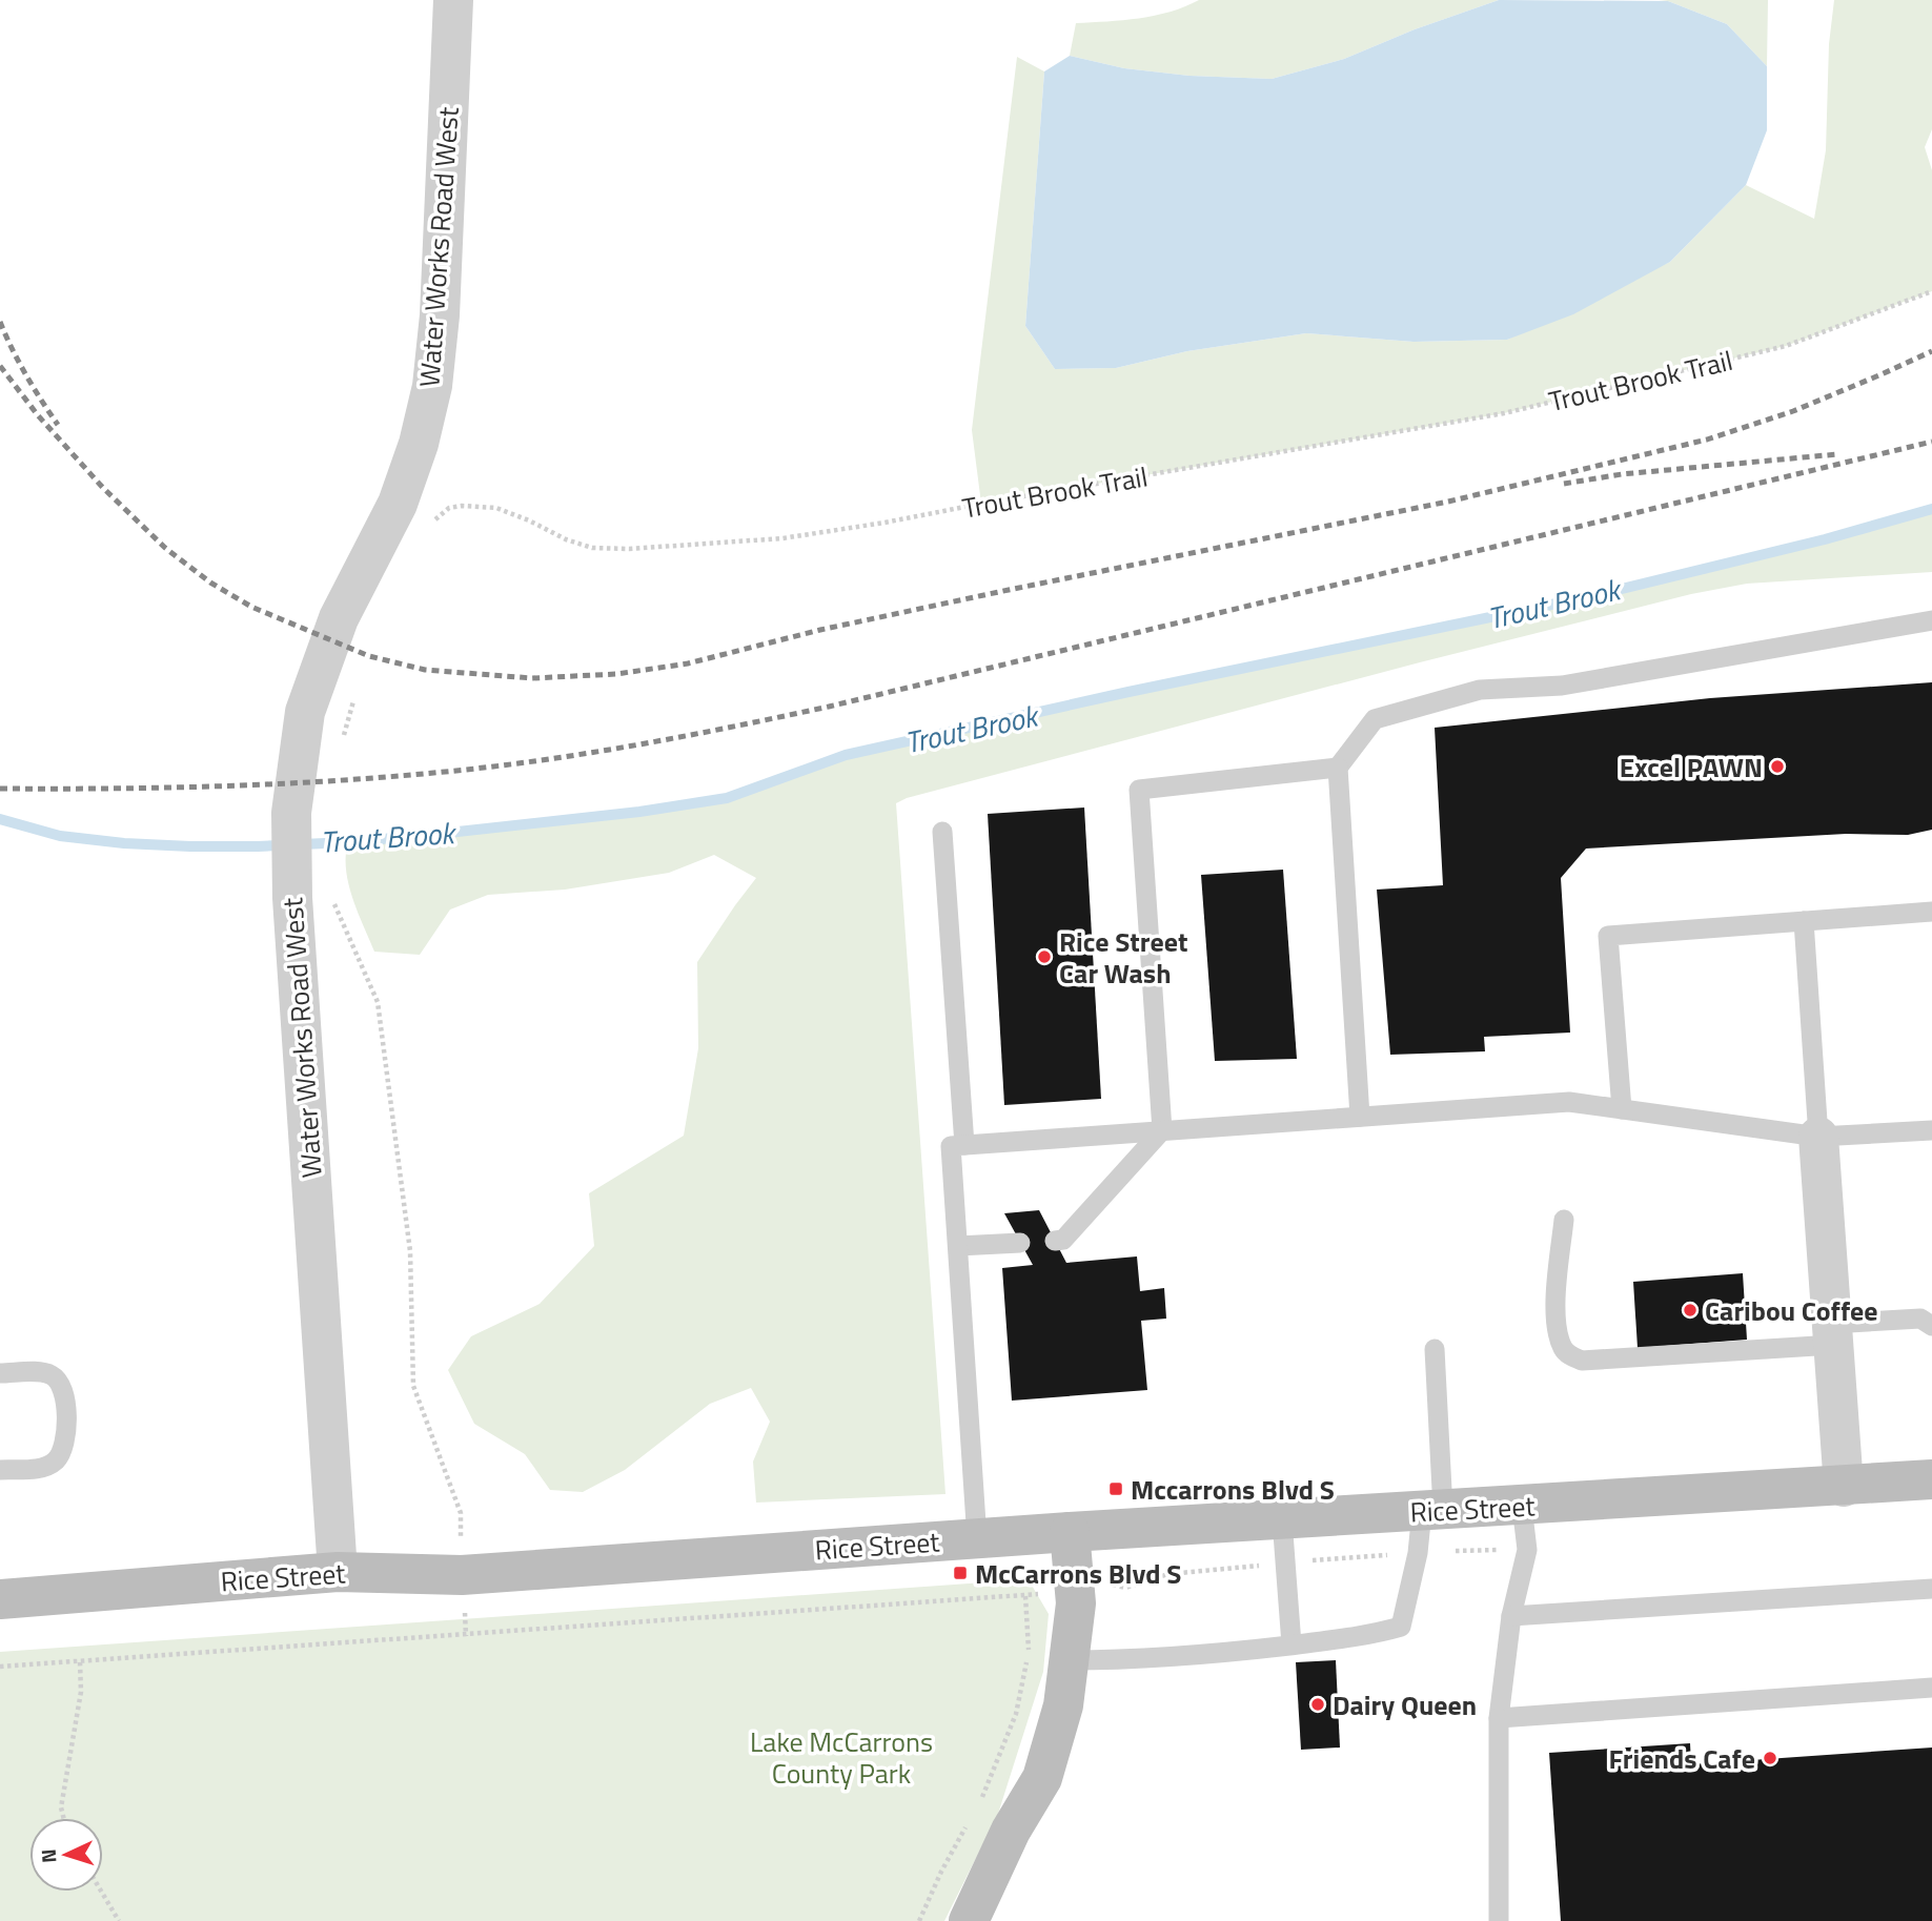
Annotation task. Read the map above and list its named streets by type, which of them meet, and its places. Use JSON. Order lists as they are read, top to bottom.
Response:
{
  "streets": {
    "main road": ["Rice Street"],
    "street": ["Water Works Road West"],
    "path": ["Trout Brook Trail"]
  },
  "crossings": [
    ["Water Works Road West", "Rice Street"]
  ],
  "water": ["Trout Brook"],
  "parks": ["Lake McCarrons County Park"],
  "places": {
    "other": [
      "Excel PAWN",
      "Rice Street Car Wash",
      "Caribou Coffee",
      "Dairy Queen",
      "Friends Cafe"
    ],
    "transit": ["Mccarrons Blvd S", "McCarrons Blvd S"]
  },
  "north": "left"
}
